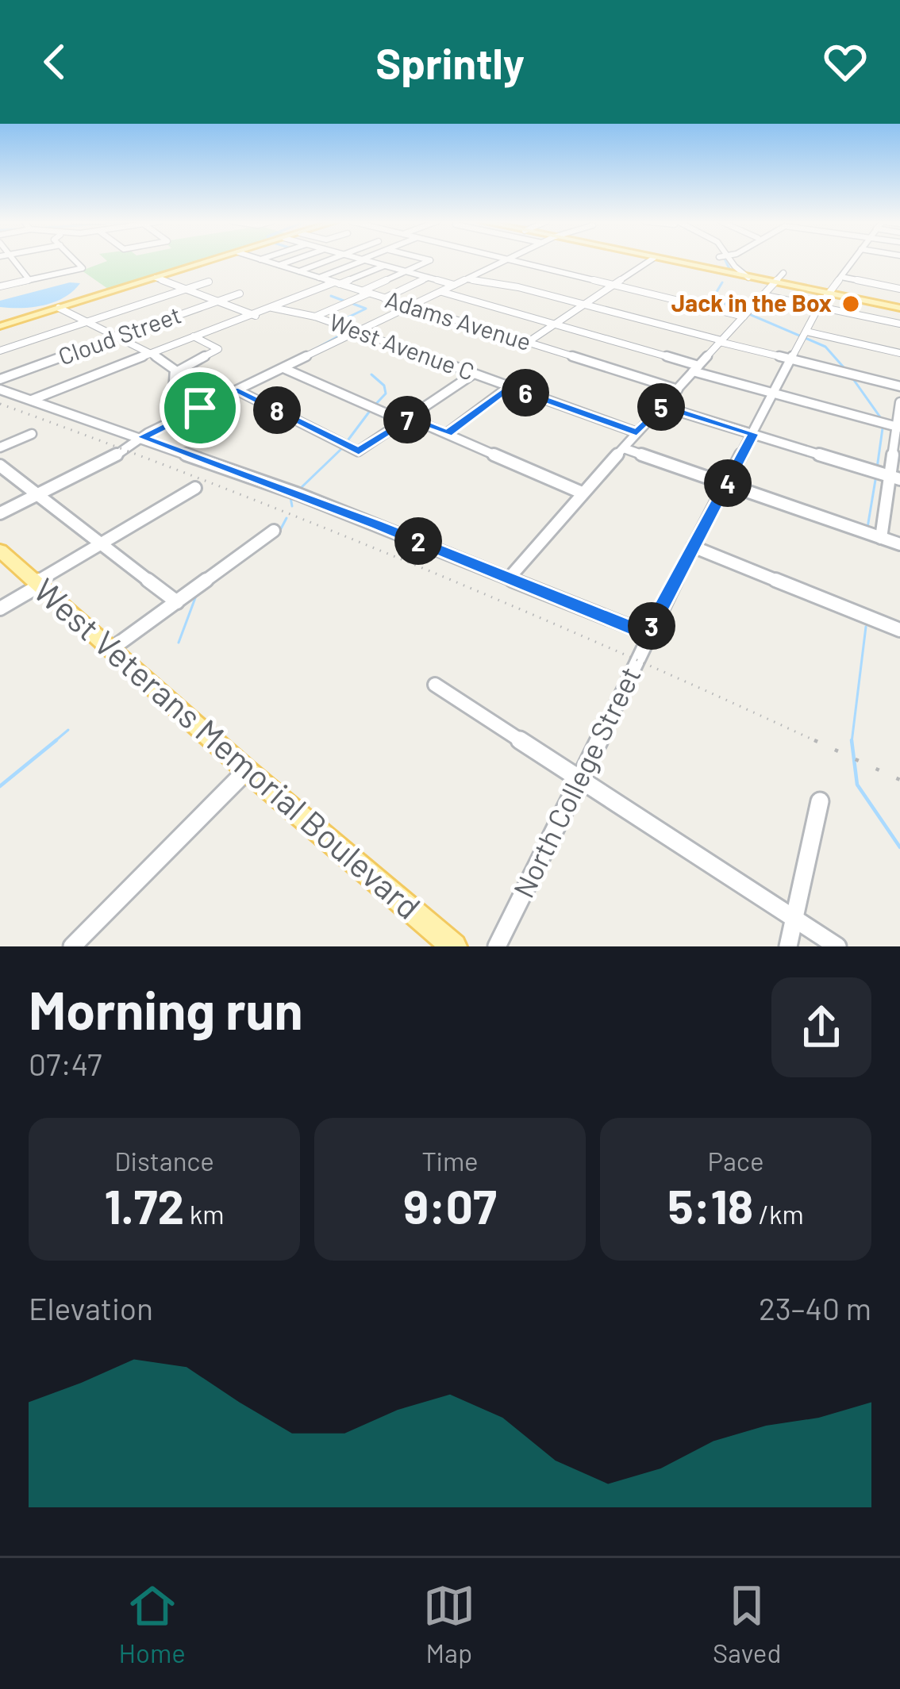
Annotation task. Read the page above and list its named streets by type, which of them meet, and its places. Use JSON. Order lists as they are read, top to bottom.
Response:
{
  "streets": {
    "main road": ["West Veterans Memorial Boulevard"],
    "street": [
      "Adams Avenue",
      "Cloud Street",
      "West Avenue C",
      "North College Street"
    ]
  },
  "places": ["Jack in the Box"],
  "page": {
    "header": "Sprintly",
    "pins": [
      "6",
      "5",
      "8",
      "7",
      "4",
      "2",
      "3"
    ],
    "heading": ["Morning run", "07:47"],
    "stats": [
      ["Distance", "1.72 km"],
      ["Time", "9:07"],
      ["Pace", "5:18 /km"]
    ],
    "chart": ["Elevation", "23–40 m"],
    "tabs": ["Home", "Map", "Saved"]
  }
}
